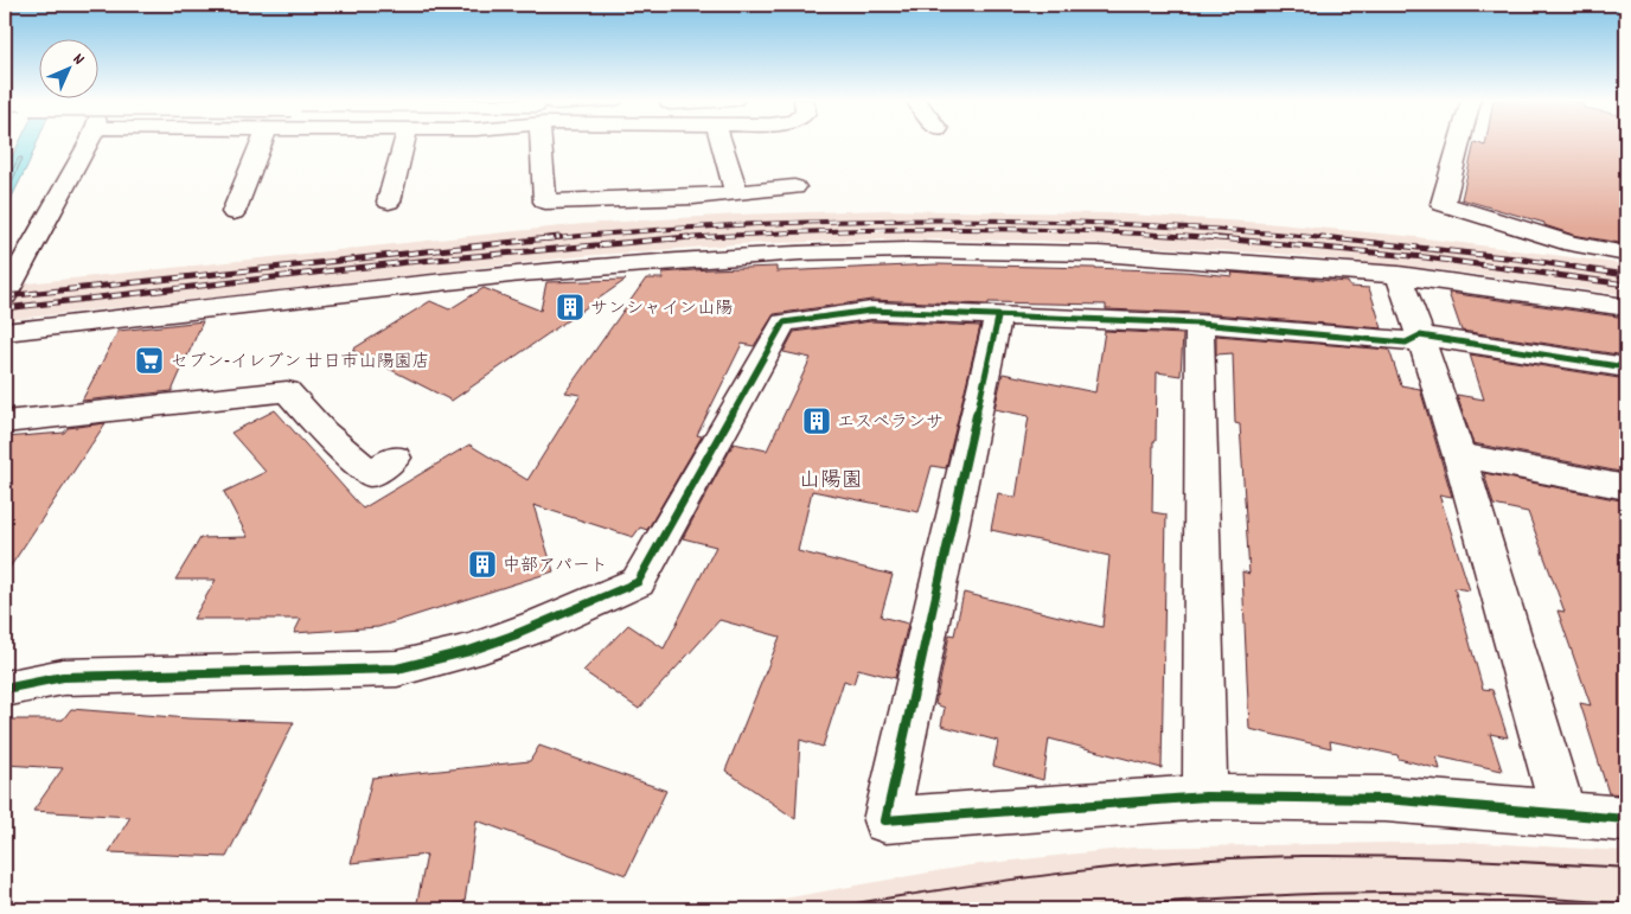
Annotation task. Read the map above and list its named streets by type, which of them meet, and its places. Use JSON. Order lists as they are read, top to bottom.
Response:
{
  "districts": ["山陽園"],
  "places": {
    "building": ["サンシャイン山陽", "エスペランサ", "中部アパート"],
    "supermarket": ["セブン-イレブン 廿日市山陽園店"]
  },
  "north": "top right"
}
